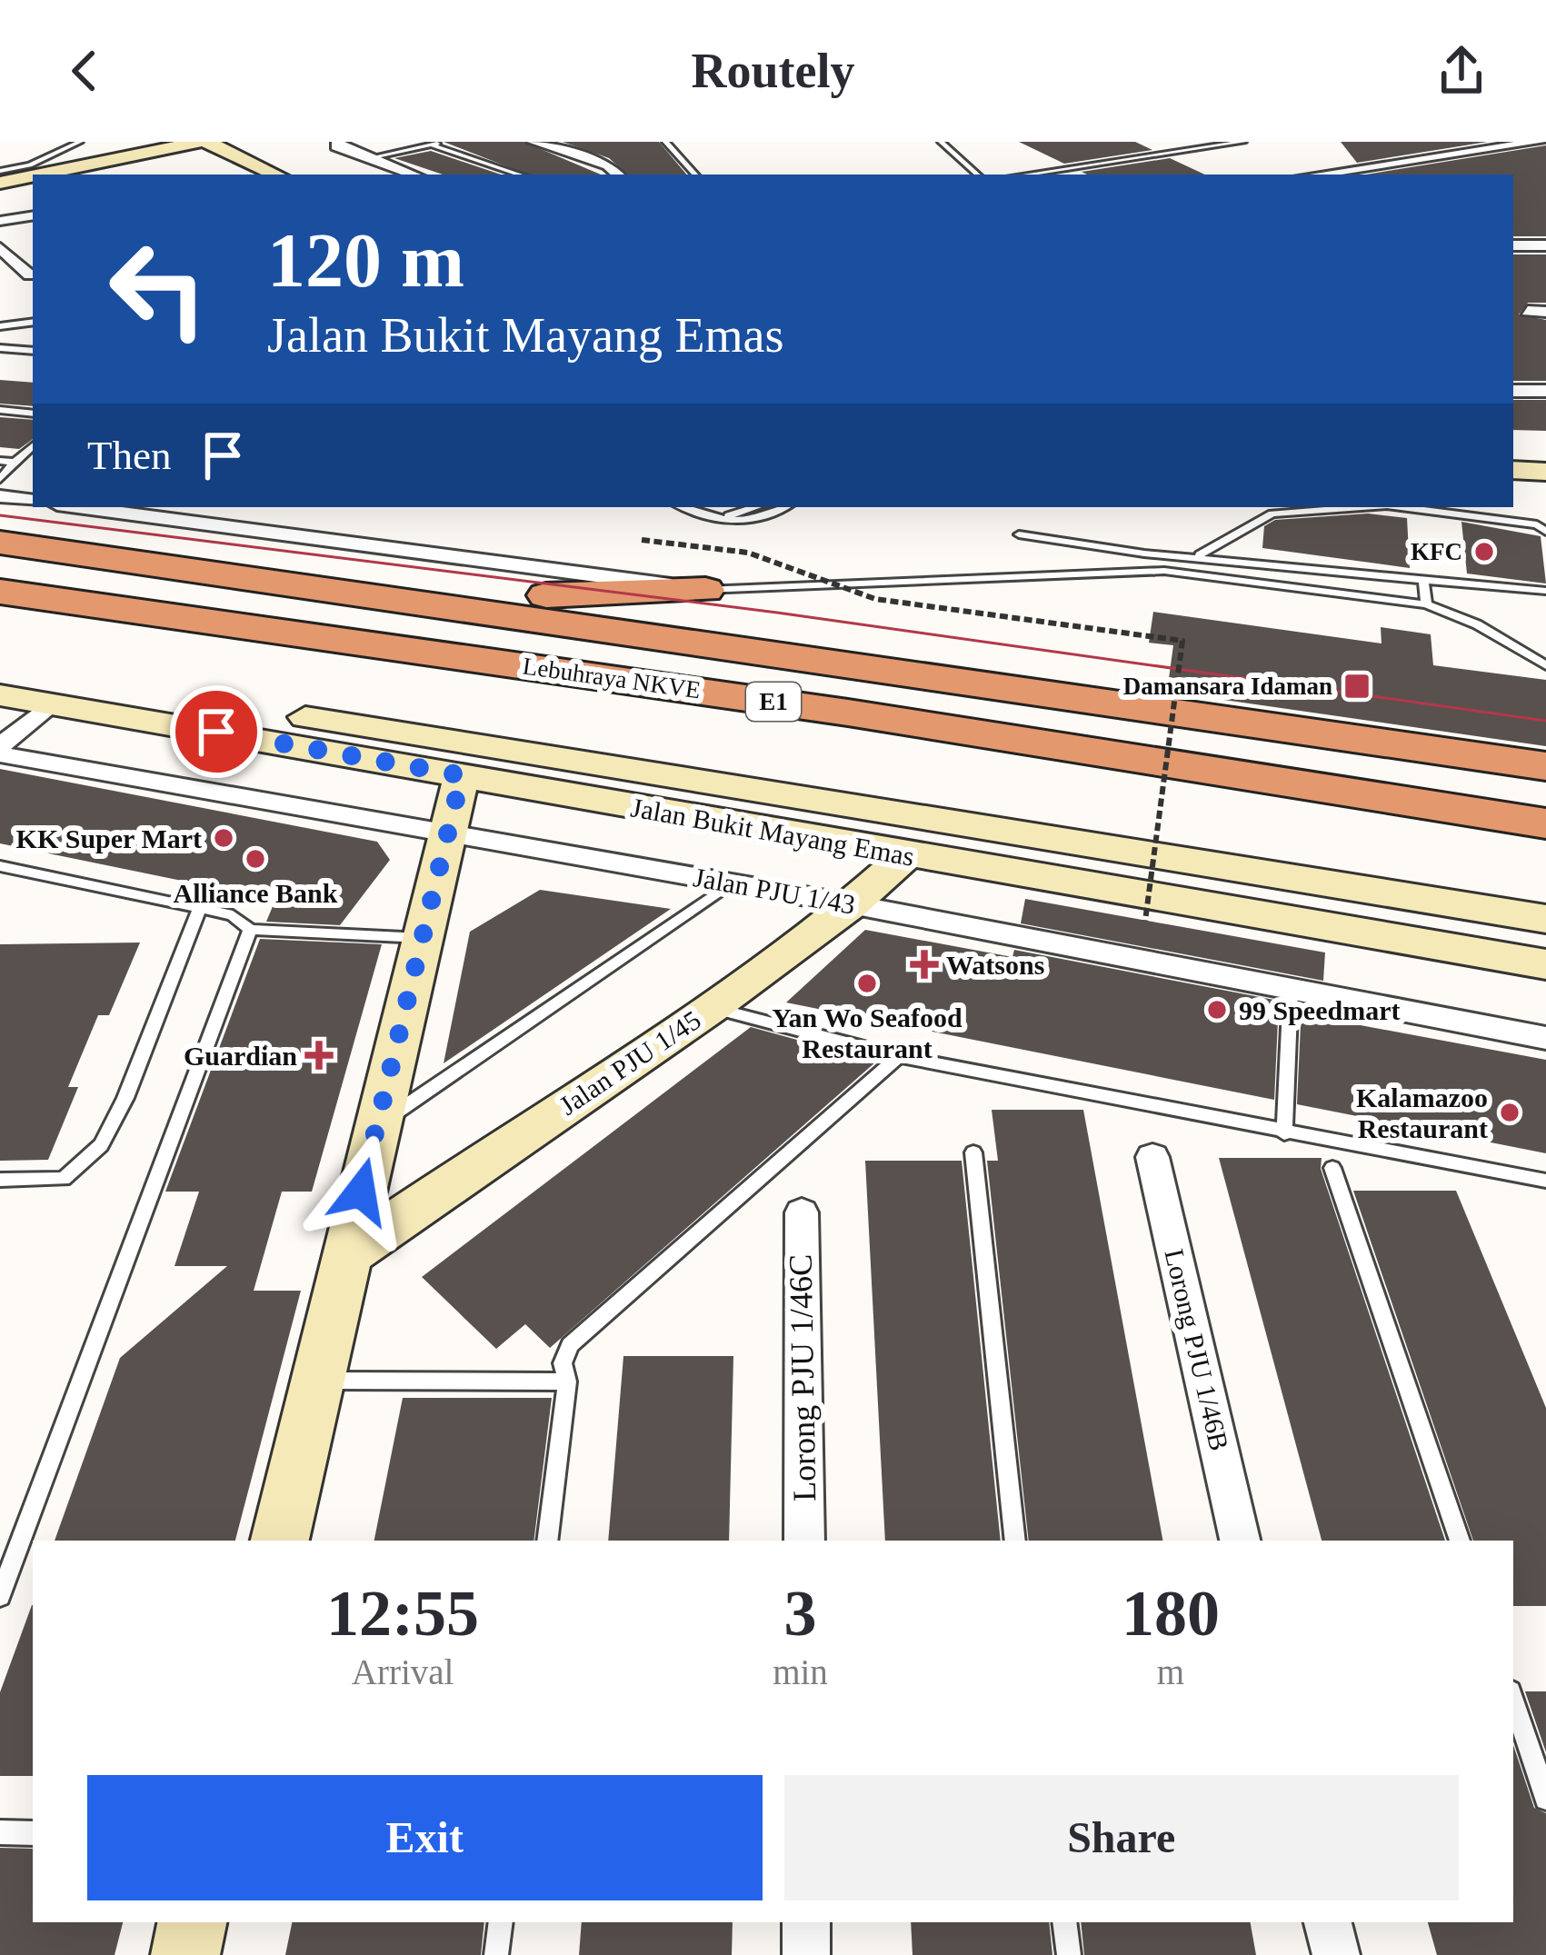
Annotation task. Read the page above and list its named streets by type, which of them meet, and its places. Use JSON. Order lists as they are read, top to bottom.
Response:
{
  "streets": {
    "highway": ["Lebuhraya NKVE", "E1"],
    "main road": ["Jalan Bukit Mayang Emas", "Jalan PJU 1/45"],
    "street": ["Jalan PJU 1/43", "Lorong PJU 1/46B", "Lorong PJU 1/46C"]
  },
  "crossings": [
    ["Jalan Bukit Mayang Emas", "Jalan PJU 1/45"],
    ["Jalan PJU 1/43", "Jalan PJU 1/45"]
  ],
  "places": {
    "other": [
      "KFC",
      "KK Super Mart",
      "Alliance Bank",
      "Yan Wo Seafood Restaurant",
      "99 Speedmart",
      "Kalamazoo Restaurant"
    ],
    "transit": ["Damansara Idaman"],
    "health": ["Watsons", "Guardian"]
  },
  "page": {
    "header": "Routely",
    "turn": ["120 m", "Jalan Bukit Mayang Emas"],
    "then": "Then",
    "eta": [
      "12:55",
      "Arrival",
      "3",
      "min",
      "180",
      "m"
    ],
    "buttons": ["Exit", "Share"]
  }
}
